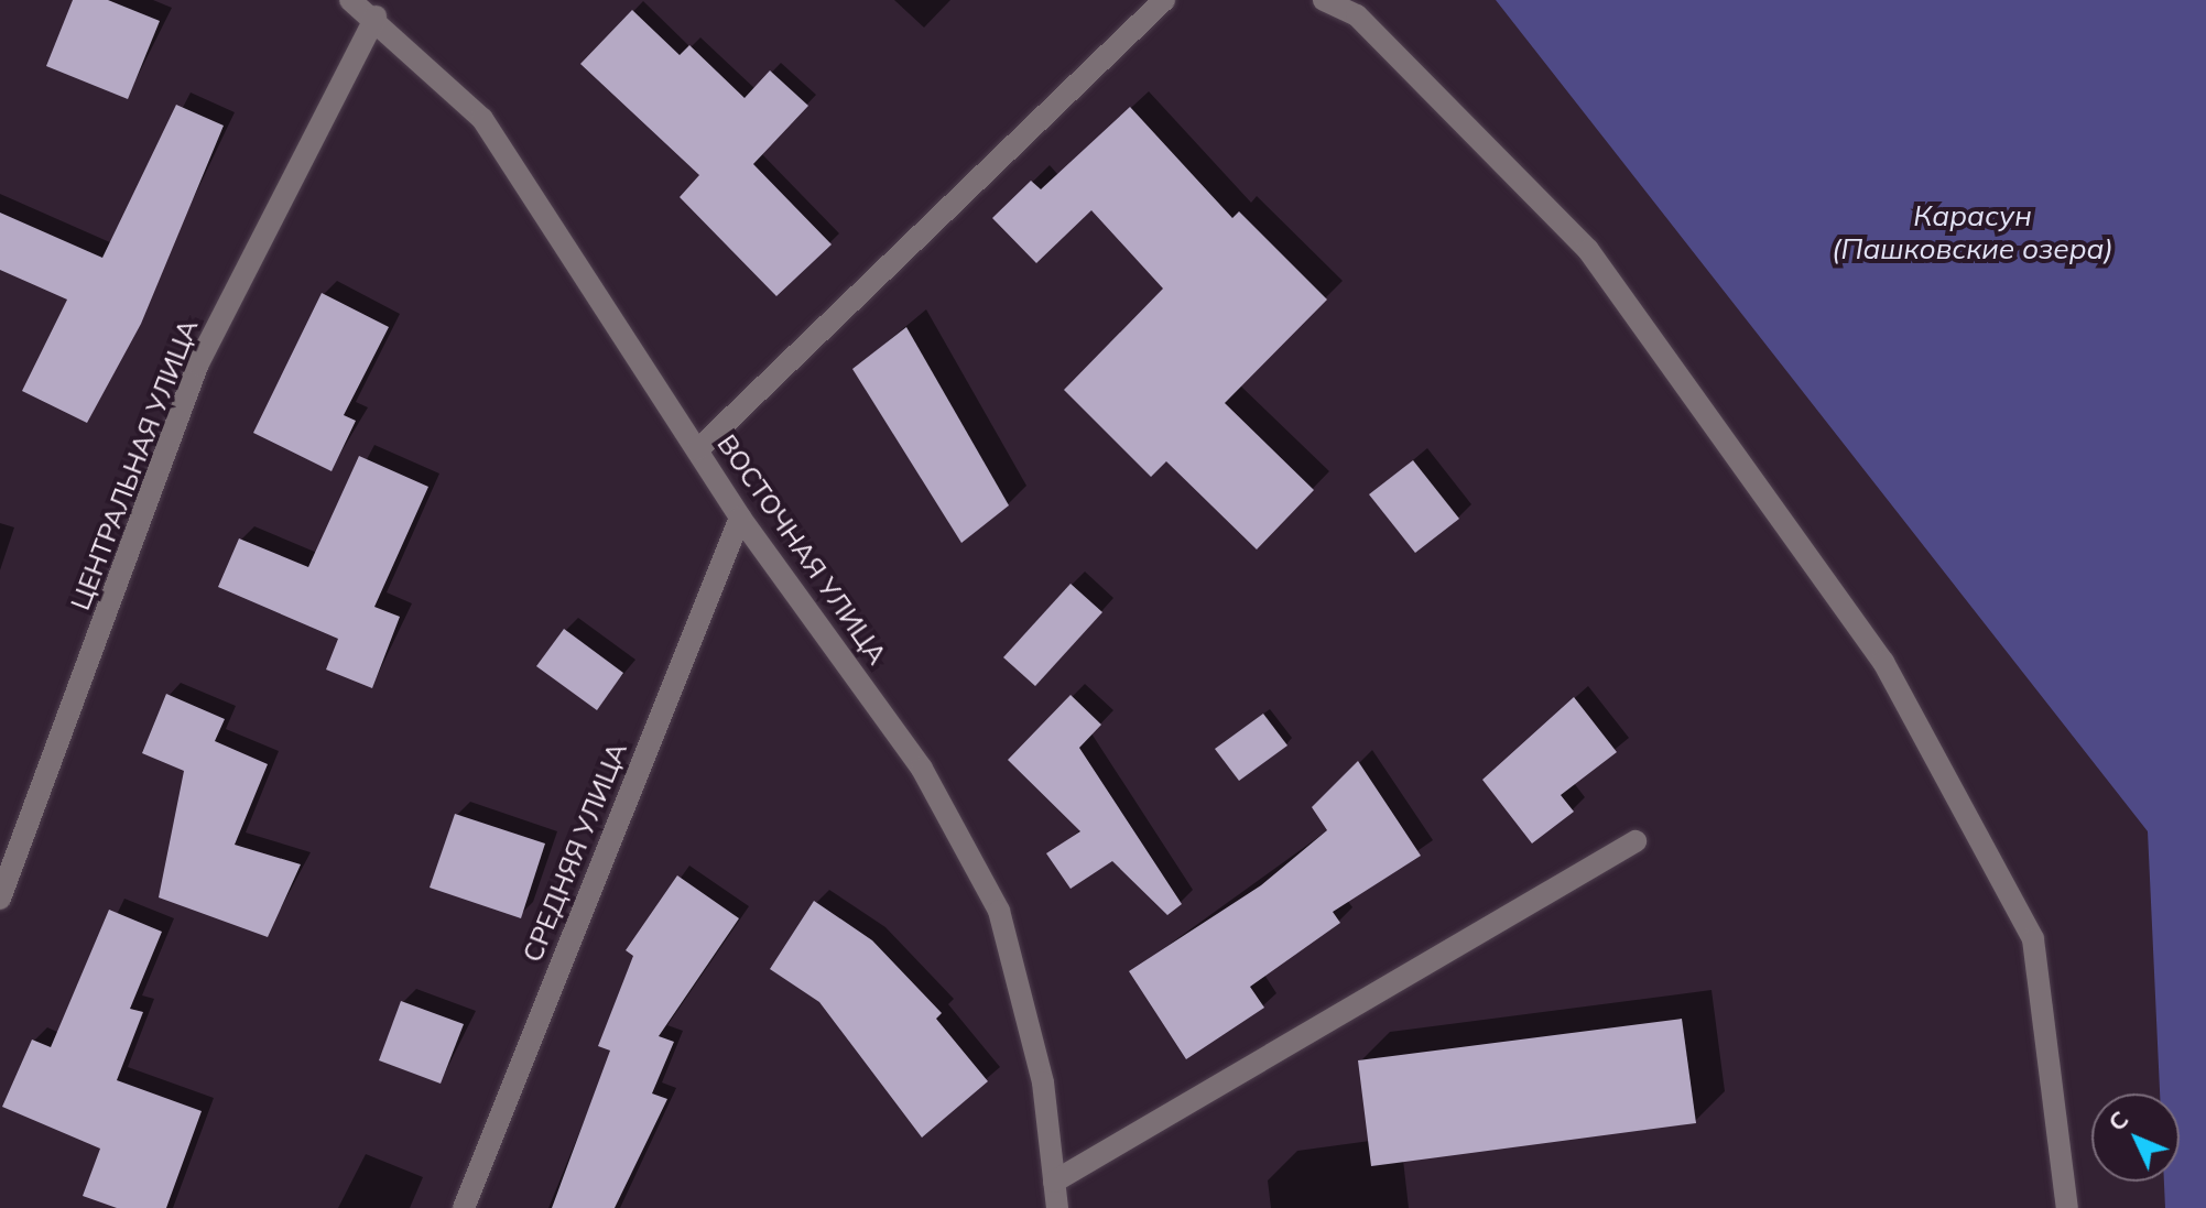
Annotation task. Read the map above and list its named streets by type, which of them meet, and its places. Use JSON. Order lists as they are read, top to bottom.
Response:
{
  "streets": {
    "street": ["ЦЕНТРАЛЬНАЯ УЛИЦА", "ВОСТОЧНАЯ УЛИЦА", "СРЕДНЯЯ УЛИЦА"]
  },
  "crossings": [
    ["ЦЕНТРАЛЬНАЯ УЛИЦА", "ВОСТОЧНАЯ УЛИЦА"],
    ["ВОСТОЧНАЯ УЛИЦА", "СРЕДНЯЯ УЛИЦА"]
  ],
  "water": ["Карасун (Пашковские озера)"],
  "north": "top left"
}
